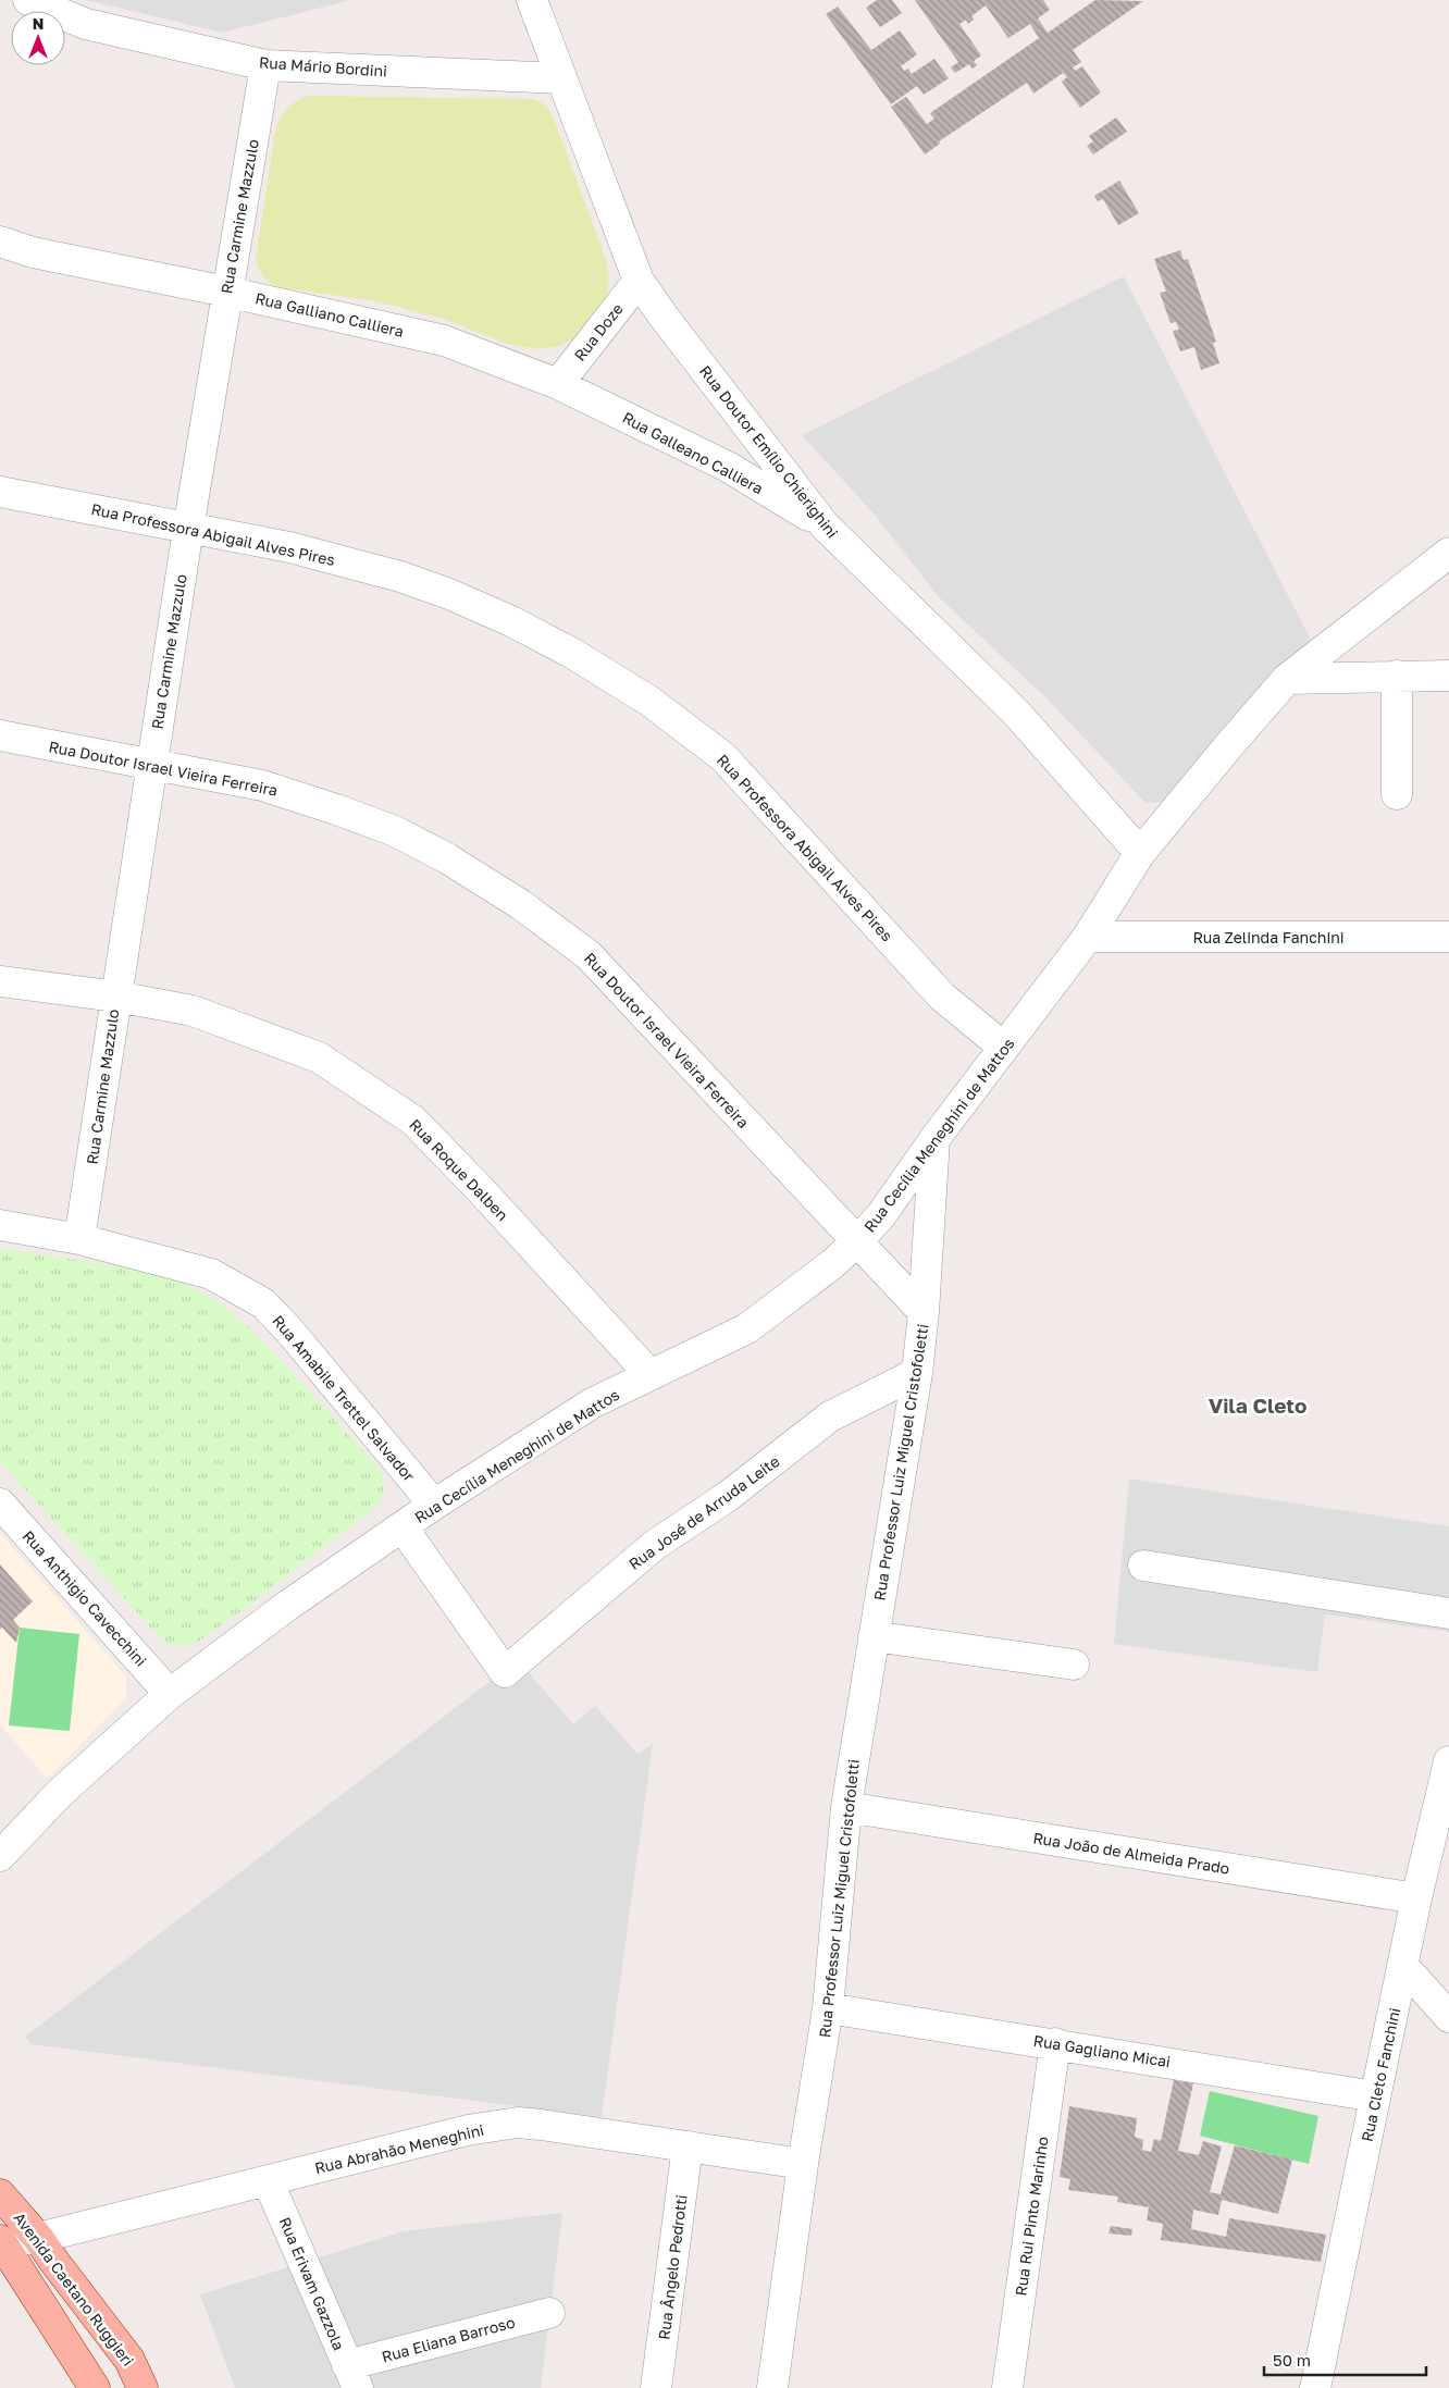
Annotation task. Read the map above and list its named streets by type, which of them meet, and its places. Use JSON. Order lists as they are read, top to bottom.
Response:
{
  "streets": {
    "main road": ["Avenida Caetano Ruggieri"],
    "street": [
      "Rua Mário Bordini",
      "Rua Carmine Mazzulo",
      "Rua Galliano Calliera",
      "Rua Doze",
      "Rua Doutor Emílio Chierighini",
      "Rua Galleano Calliera",
      "Rua Professora Abigail Alves Pires",
      "Rua Doutor Israel Vieira Ferreira",
      "Rua Zelinda Fanchini",
      "Rua Cecília Meneghini de Mattos",
      "Rua Roque Dalben",
      "Rua Amabile Trettel Salvador",
      "Rua Professor Luiz Miguel Cristofoletti",
      "Rua José de Arruda Leite",
      "Rua Anthigio Cavecchini",
      "Rua João de Almeida Prado",
      "Rua Gagliano Micai",
      "Rua Cleto Fanchini",
      "Rua Abrahão Meneghini",
      "Rua Rui Pinto Marinho",
      "Rua Ângelo Pedrotti",
      "Rua Erivam Gazzola",
      "Rua Eliana Barroso"
    ]
  },
  "crossings": [
    ["Rua Mário Bordini", "Rua Carmine Mazzulo"],
    ["Rua Mário Bordini", "Rua Doutor Emílio Chierighini"],
    ["Rua Carmine Mazzulo", "Rua Galliano Calliera"],
    ["Rua Carmine Mazzulo", "Rua Professora Abigail Alves Pires"],
    ["Rua Carmine Mazzulo", "Rua Doutor Israel Vieira Ferreira"],
    ["Rua Carmine Mazzulo", "Rua Roque Dalben"],
    ["Rua Carmine Mazzulo", "Rua Amabile Trettel Salvador"],
    ["Rua Galliano Calliera", "Rua Doze"],
    ["Rua Galliano Calliera", "Rua Galleano Calliera"],
    ["Rua Doze", "Rua Doutor Emílio Chierighini"],
    ["Rua Doze", "Rua Galleano Calliera"],
    ["Rua Doutor Emílio Chierighini", "Rua Galleano Calliera"],
    ["Rua Doutor Emílio Chierighini", "Rua Cecília Meneghini de Mattos"],
    ["Rua Professora Abigail Alves Pires", "Rua Cecília Meneghini de Mattos"],
    ["Rua Doutor Israel Vieira Ferreira", "Rua Cecília Meneghini de Mattos"],
    ["Rua Doutor Israel Vieira Ferreira", "Rua Professor Luiz Miguel Cristofoletti"],
    ["Rua Zelinda Fanchini", "Rua Cecília Meneghini de Mattos"],
    ["Rua Cecília Meneghini de Mattos", "Rua Roque Dalben"],
    ["Rua Cecília Meneghini de Mattos", "Rua Amabile Trettel Salvador"],
    ["Rua Cecília Meneghini de Mattos", "Rua Professor Luiz Miguel Cristofoletti"],
    ["Rua Cecília Meneghini de Mattos", "Rua José de Arruda Leite"],
    ["Rua Cecília Meneghini de Mattos", "Rua Anthigio Cavecchini"],
    ["Rua Professor Luiz Miguel Cristofoletti", "Rua José de Arruda Leite"],
    ["Rua Professor Luiz Miguel Cristofoletti", "Rua João de Almeida Prado"],
    ["Rua Professor Luiz Miguel Cristofoletti", "Rua Gagliano Micai"],
    ["Rua Professor Luiz Miguel Cristofoletti", "Rua Abrahão Meneghini"],
    ["Rua João de Almeida Prado", "Rua Cleto Fanchini"],
    ["Rua Gagliano Micai", "Rua Cleto Fanchini"],
    ["Rua Gagliano Micai", "Rua Rui Pinto Marinho"],
    ["Rua Abrahão Meneghini", "Rua Ângelo Pedrotti"],
    ["Rua Abrahão Meneghini", "Rua Erivam Gazzola"],
    ["Rua Abrahão Meneghini", "Avenida Caetano Ruggieri"],
    ["Rua Erivam Gazzola", "Rua Eliana Barroso"]
  ],
  "districts": ["Vila Cleto"],
  "scale_bar": "50 m",
  "north": "top"
}
